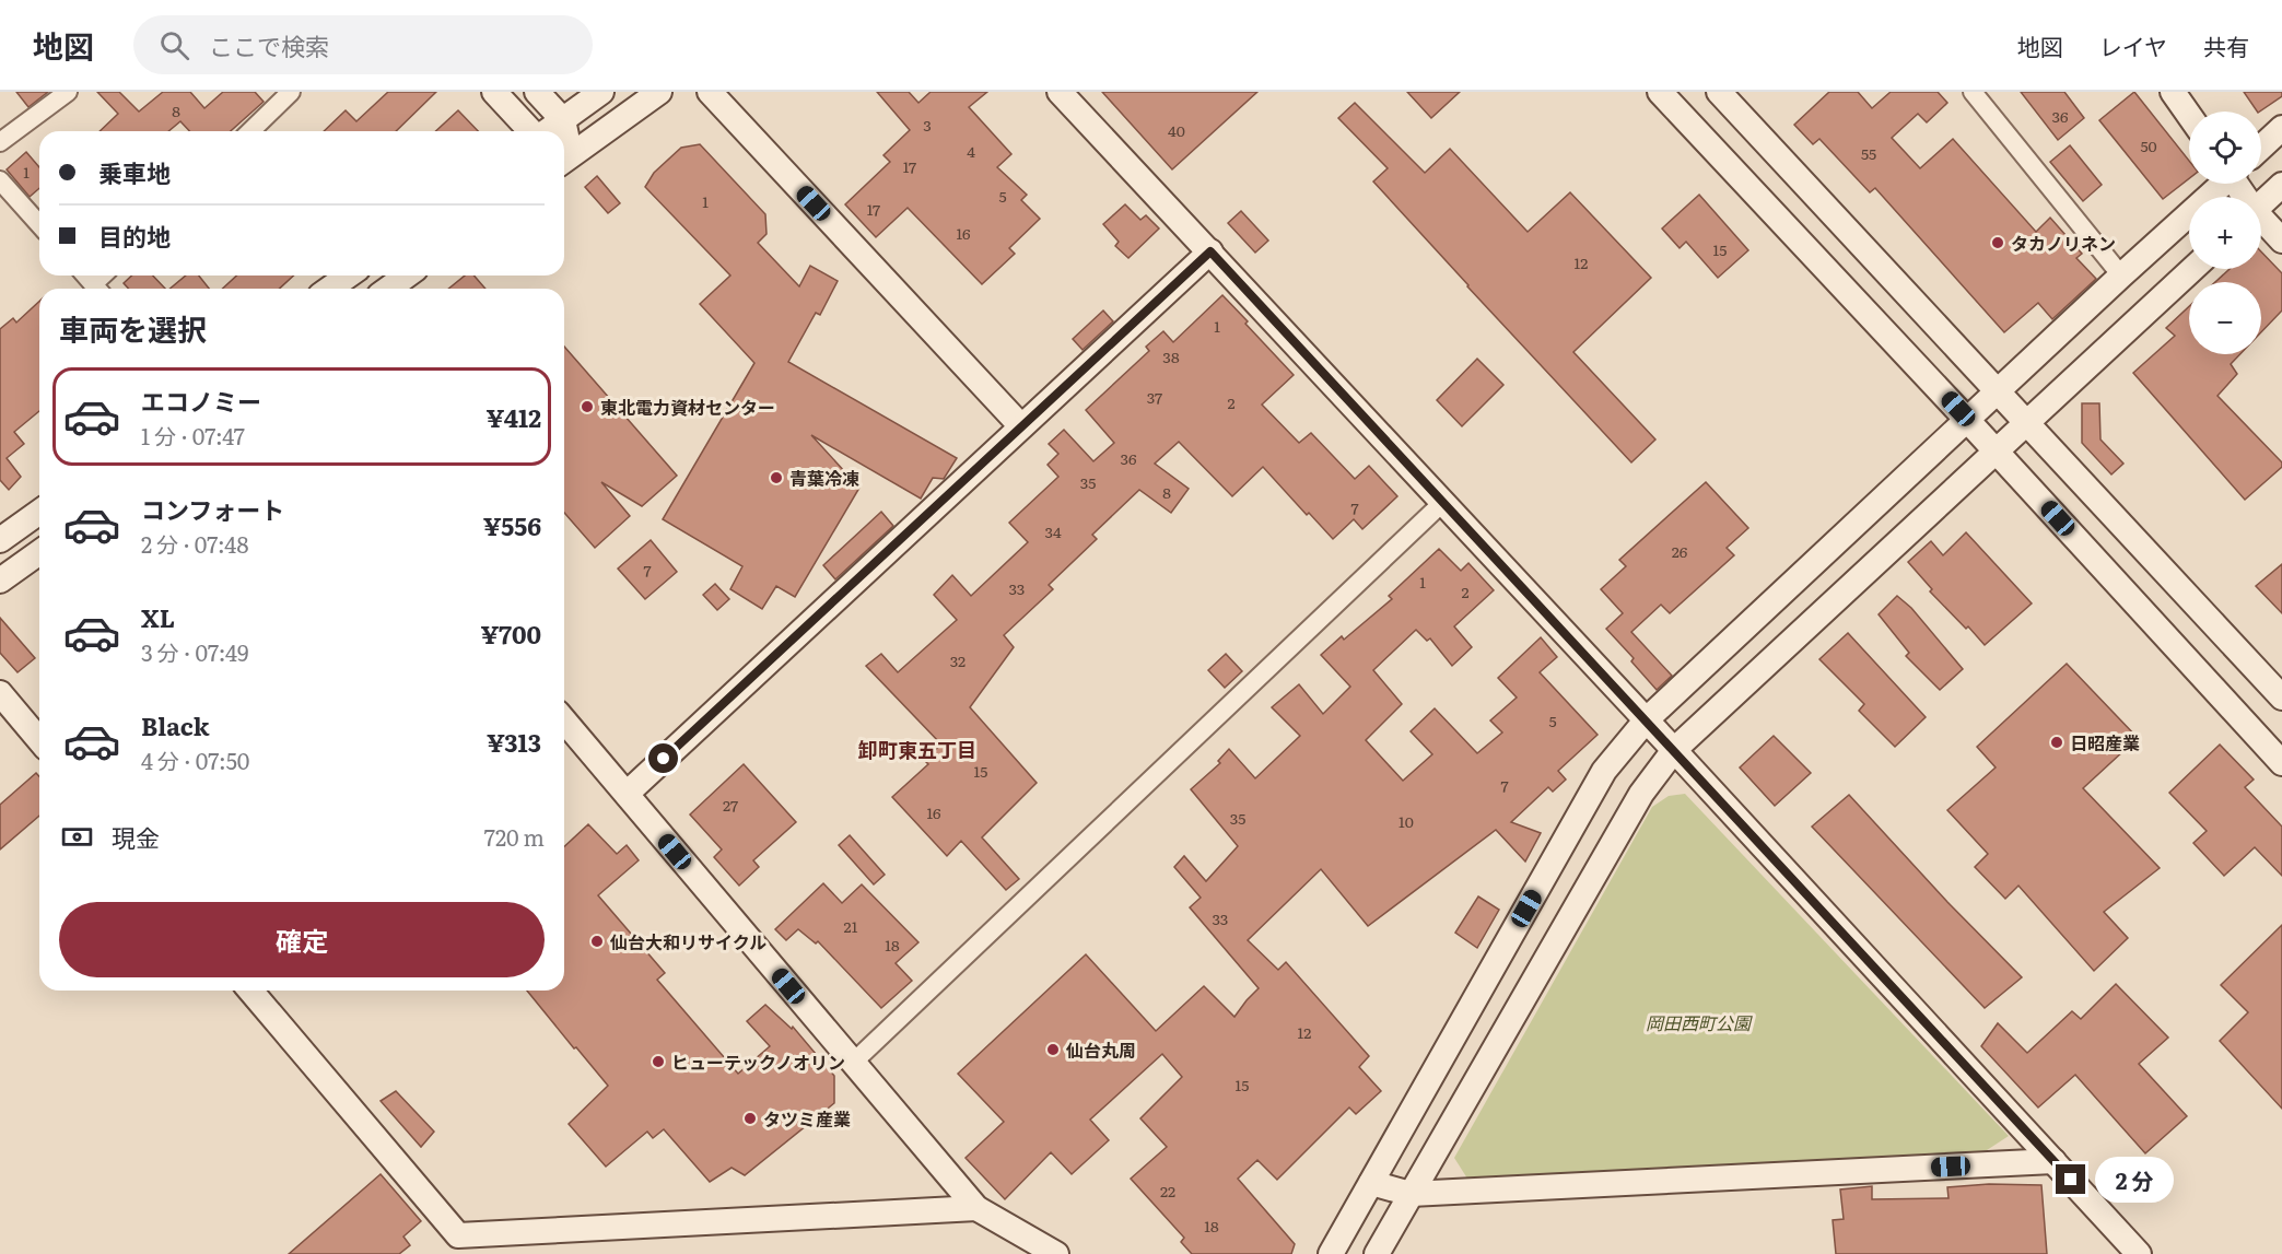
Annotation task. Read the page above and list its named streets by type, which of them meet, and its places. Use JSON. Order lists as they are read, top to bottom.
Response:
{
  "districts": ["卸町東五丁目"],
  "parks": ["岡田西町公園"],
  "places": [
    "タカノリネン",
    "東北電力資材センター",
    "青葉冷凍",
    "日昭産業",
    "仙台大和リサイクル",
    "仙台丸周",
    "ヒューテックノオリン",
    "タツミ産業"
  ],
  "house_numbers": [
    "8",
    "36",
    "3",
    "40",
    "50",
    "4",
    "55",
    "17",
    "1",
    "5",
    "1",
    "17",
    "16",
    "15",
    "12",
    "1",
    "38",
    "37",
    "2",
    "36",
    "35",
    "8",
    "7",
    "34",
    "26",
    "7",
    "1",
    "33",
    "2",
    "32",
    "5",
    "15",
    "7",
    "27",
    "16",
    "35",
    "10",
    "33",
    "21",
    "18",
    "12",
    "15",
    "22",
    "18"
  ],
  "page": {
    "header": "地図",
    "search": "ここで検索",
    "nav": ["地図", "レイヤ", "共有"],
    "map_buttons": ["+", "−"],
    "banner": ["乗車地", "目的地"],
    "heading": "車両を選択",
    "list": [
      {
        "name": "エコノミー",
        "note": "1 分 · 07:47",
        "value": "¥412"
      },
      {
        "name": "コンフォート",
        "note": "2 分 · 07:48",
        "value": "¥556"
      },
      {
        "name": "XL",
        "note": "3 分 · 07:49",
        "value": "¥700"
      },
      {
        "name": "Black",
        "note": "4 分 · 07:50",
        "value": "¥313"
      }
    ],
    "pay": ["現金", "720 m"],
    "buttons": "確定",
    "bubble": "2 分"
  }
}
